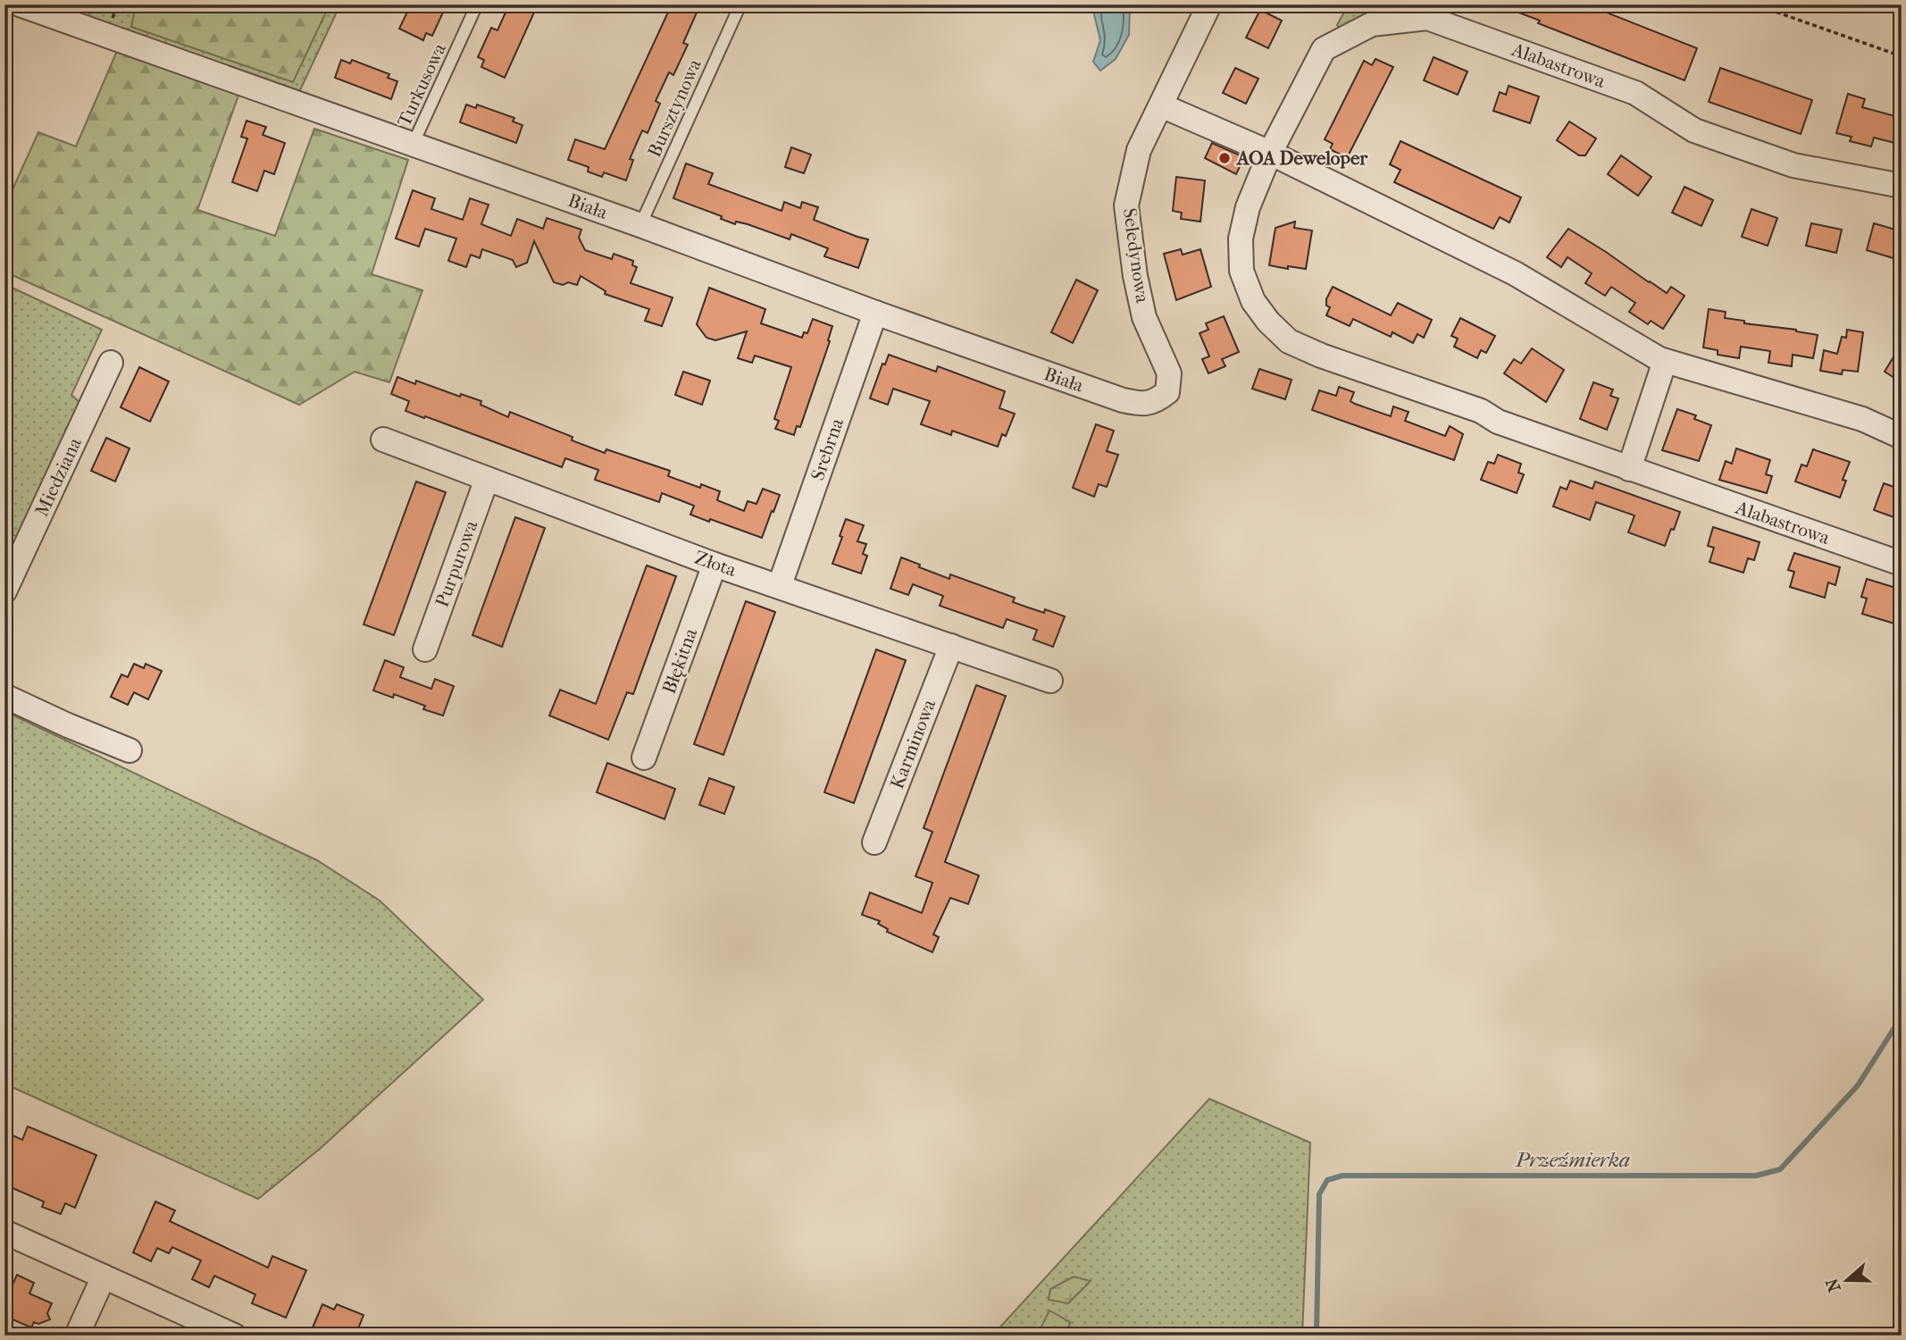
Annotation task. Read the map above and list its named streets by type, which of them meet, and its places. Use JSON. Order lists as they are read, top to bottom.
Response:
{
  "streets": {
    "street": [
      "Alabastrowa",
      "Biała",
      "Seledynowa",
      "Srebrna",
      "Miedziana",
      "Purpurowa",
      "Złota",
      "Błękitna",
      "Karminowa"
    ],
    "lane": ["Turkusowa", "Bursztynowa"]
  },
  "crossings": [
    ["Turkusowa", "Biała"],
    ["Bursztynowa", "Biała"],
    ["Biała", "Seledynowa"],
    ["Biała", "Srebrna"],
    ["Srebrna", "Złota"],
    ["Purpurowa", "Złota"],
    ["Złota", "Błękitna"],
    ["Złota", "Karminowa"]
  ],
  "water": ["Przeźmierka"],
  "places": ["AOA Deweloper"],
  "north": "left"
}
